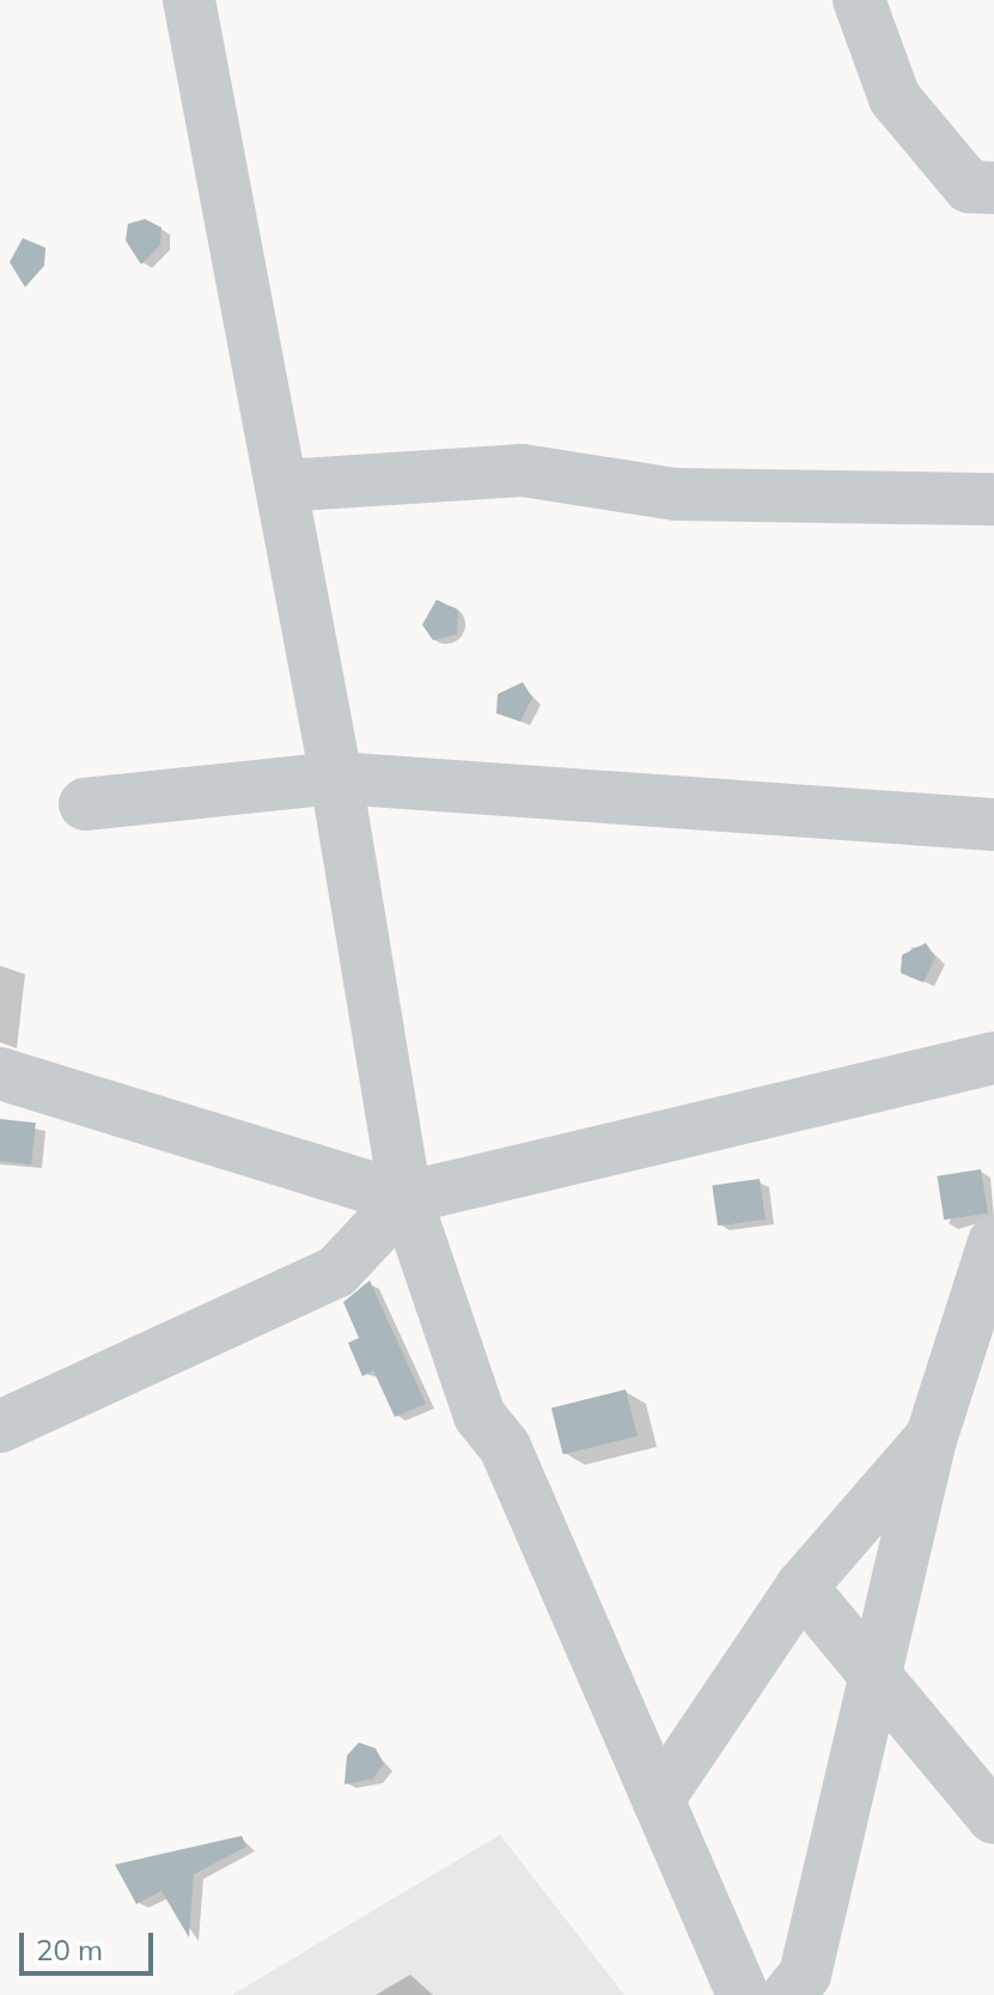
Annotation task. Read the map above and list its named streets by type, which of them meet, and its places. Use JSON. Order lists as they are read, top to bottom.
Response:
{
  "scale_bar": "20 m"
}
